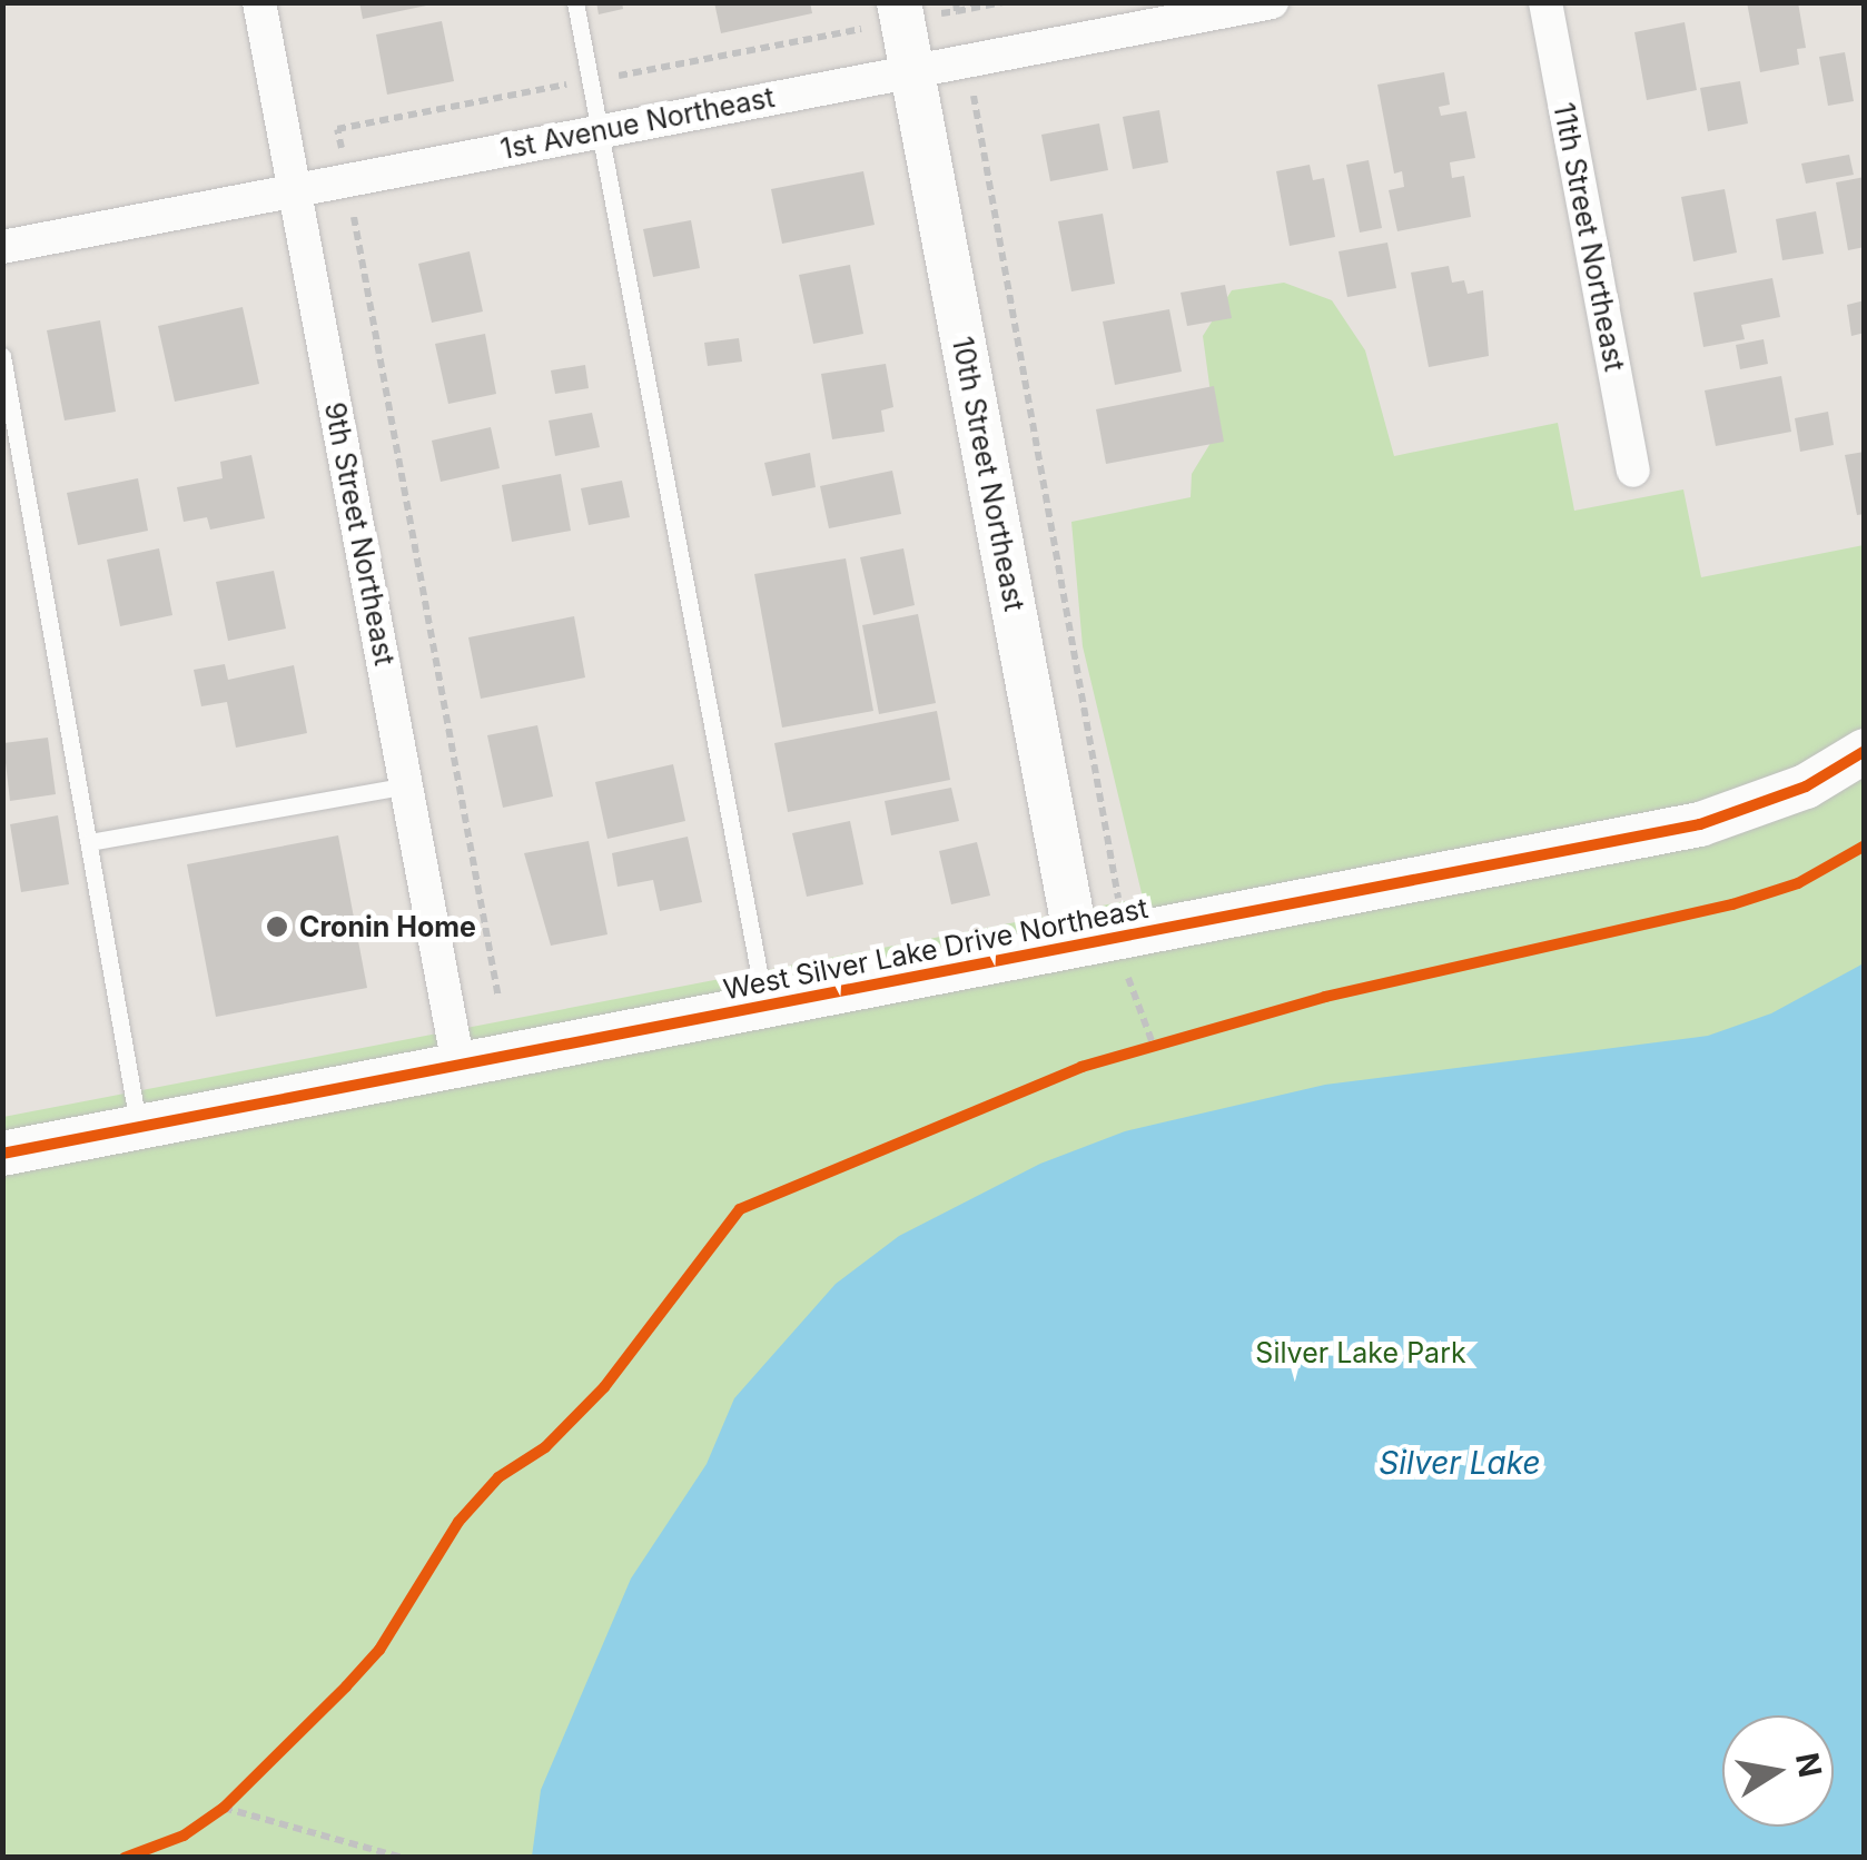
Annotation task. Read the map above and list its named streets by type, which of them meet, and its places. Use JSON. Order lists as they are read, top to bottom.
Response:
{
  "streets": {
    "street": [
      "1st Avenue Northeast",
      "11th Street Northeast",
      "10th Street Northeast",
      "9th Street Northeast",
      "West Silver Lake Drive Northeast"
    ]
  },
  "crossings": [
    ["1st Avenue Northeast", "10th Street Northeast"],
    ["1st Avenue Northeast", "9th Street Northeast"],
    ["10th Street Northeast", "West Silver Lake Drive Northeast"],
    ["9th Street Northeast", "West Silver Lake Drive Northeast"]
  ],
  "water": ["Silver Lake"],
  "parks": ["Silver Lake Park"],
  "places": ["Cronin Home"],
  "north": "right"
}
